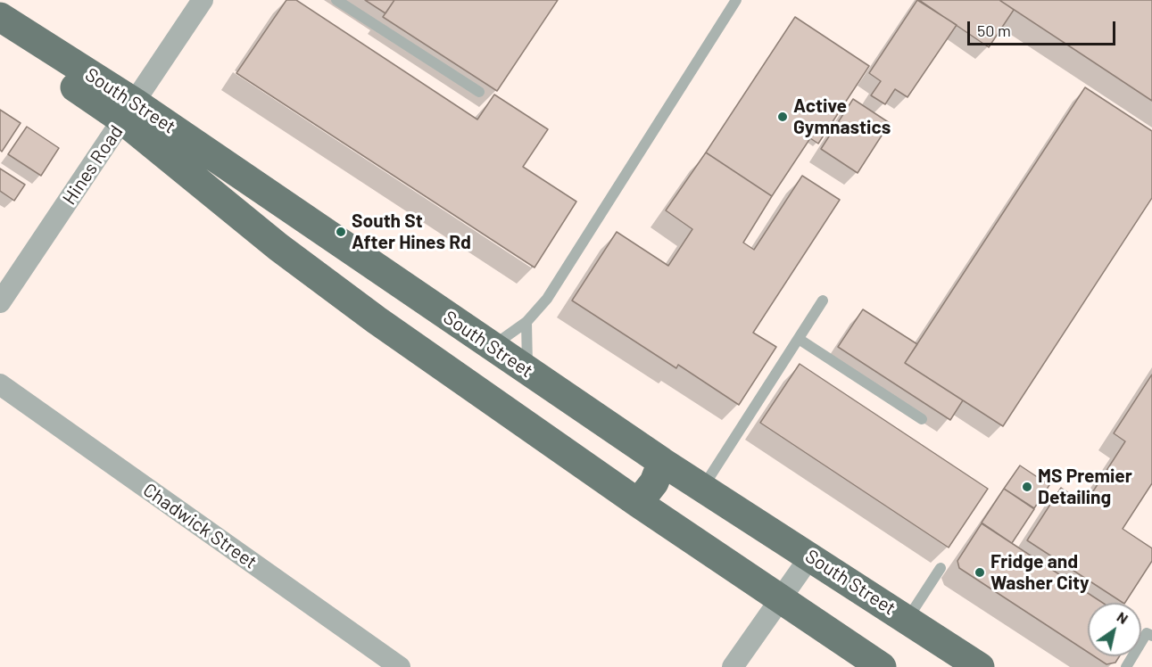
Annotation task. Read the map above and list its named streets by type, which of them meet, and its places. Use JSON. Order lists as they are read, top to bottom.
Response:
{
  "streets": {
    "main road": ["South Street"],
    "street": ["Hines Road", "Chadwick Street"]
  },
  "crossings": [
    ["South Street", "Hines Road"]
  ],
  "places": [
    "Active Gymnastics",
    "South St After Hines Rd",
    "MS Premier Detailing",
    "Fridge and Washer City"
  ],
  "scale_bar": "50 m",
  "north": "top right"
}
